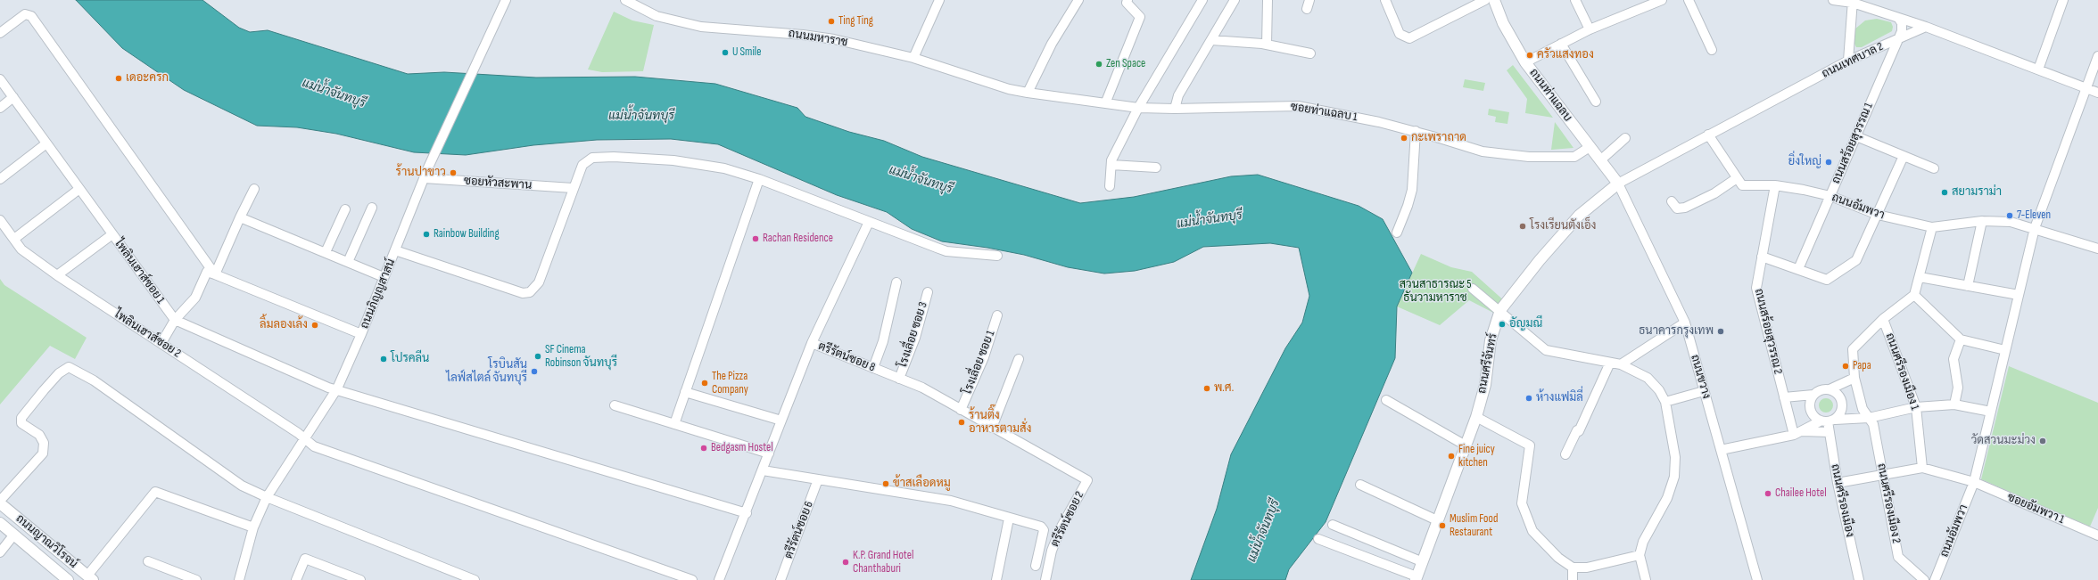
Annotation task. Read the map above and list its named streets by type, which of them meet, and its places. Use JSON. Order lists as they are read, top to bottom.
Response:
{
  "streets": {
    "main road": ["ถนนท่าแฉลบ", "ถนนศรีจันทร์", "ถนนญาณวิโรจน์"],
    "street": [
      "ถนนมหาราช",
      "ถนนเทศบาล 2",
      "ซอยท่าแฉลบ 1",
      "ถนนสร้อยสุวรรณ 1",
      "ซอยหัวสะพาน",
      "ถนนอัมพวา",
      "ไพลินเฮาส์ซอย 1",
      "ถนนภิญญสาสน์",
      "ถนนสร้อยสุวรรณ 2",
      "ไพลินเฮาส์ซอย 2",
      "โรงเลื่อย ซอย 3",
      "ตรีรัตน์ซอย 8",
      "โรงเลื่อย ซอย 1",
      "ถนนศรีรองเมือง 1",
      "ถนนขวาง",
      "ถนนศรีรองเมือง",
      "ถนนศรีรองเมือง 2",
      "ซอยอัมพวา 1",
      "ตรีรัตน์ซอย 2",
      "ตรีรัตน์ซอย 6"
    ]
  },
  "crossings": [
    ["ถนนมหาราช", "ซอยท่าแฉลบ 1"],
    ["ถนนเทศบาล 2", "ถนนท่าแฉลบ"],
    ["ถนนเทศบาล 2", "ถนนสร้อยสุวรรณ 1"],
    ["ถนนเทศบาล 2", "ถนนศรีจันทร์"],
    ["ถนนเทศบาล 2", "ถนนขวาง"],
    ["ถนนท่าแฉลบ", "ซอยท่าแฉลบ 1"],
    ["ถนนท่าแฉลบ", "ถนนศรีจันทร์"],
    ["ถนนท่าแฉลบ", "ถนนขวาง"],
    ["ถนนสร้อยสุวรรณ 1", "ถนนอัมพวา"],
    ["ซอยหัวสะพาน", "ถนนภิญญสาสน์"],
    ["ถนนอัมพวา", "ถนนสร้อยสุวรรณ 2"],
    ["ถนนอัมพวา", "ซอยอัมพวา 1"],
    ["ถนนภิญญสาสน์", "ไพลินเฮาส์ซอย 2"],
    ["โรงเลื่อย ซอย 3", "ตรีรัตน์ซอย 8"],
    ["ตรีรัตน์ซอย 8", "โรงเลื่อย ซอย 1"],
    ["ตรีรัตน์ซอย 8", "ตรีรัตน์ซอย 2"],
    ["ถนนศรีจันทร์", "ถนนขวาง"],
    ["ถนนศรีรองเมือง 1", "ถนนศรีรองเมือง 2"],
    ["ถนนศรีรองเมือง 1", "ซอยอัมพวา 1"]
  ],
  "water": ["แม่น้ำจันทบุรี"],
  "parks": ["สวนสาธารณะ 5 ธันวามหาราช"],
  "places": [
    "Ting Ting",
    "U Smile",
    "ครัวแสงทอง",
    "Zen Space",
    "เดอะครก",
    "กะเพราถาด",
    "ยิ่งใหญ่",
    "ร้านปาขาว",
    "สยามราม่า",
    "7-Eleven",
    "โรงเรียนตังเอ็ง",
    "Rainbow Building",
    "Rachan Residence",
    "อัญมณี",
    "ลิ้มลองเล้ง",
    "ธนาคารกรุงเทพ",
    "SF Cinema Robinson จันทบุรี",
    "โปรคลีน",
    "Papa",
    "โรบินสัน ไลฟ์สไตล์ จันทบุรี",
    "The Pizza Company",
    "พ.ศ.",
    "ห้างแฟมิลี่",
    "ร้านติ๊ง อาหารตามสั่ง",
    "วัดสวนมะม่วง",
    "Bedgasm Hostel",
    "Fine juicy kitchen",
    "ข้าสเลือดหมู",
    "Chailee Hotel",
    "Muslim Food Restaurant",
    "K.P. Grand Hotel Chanthaburi"
  ]
}
